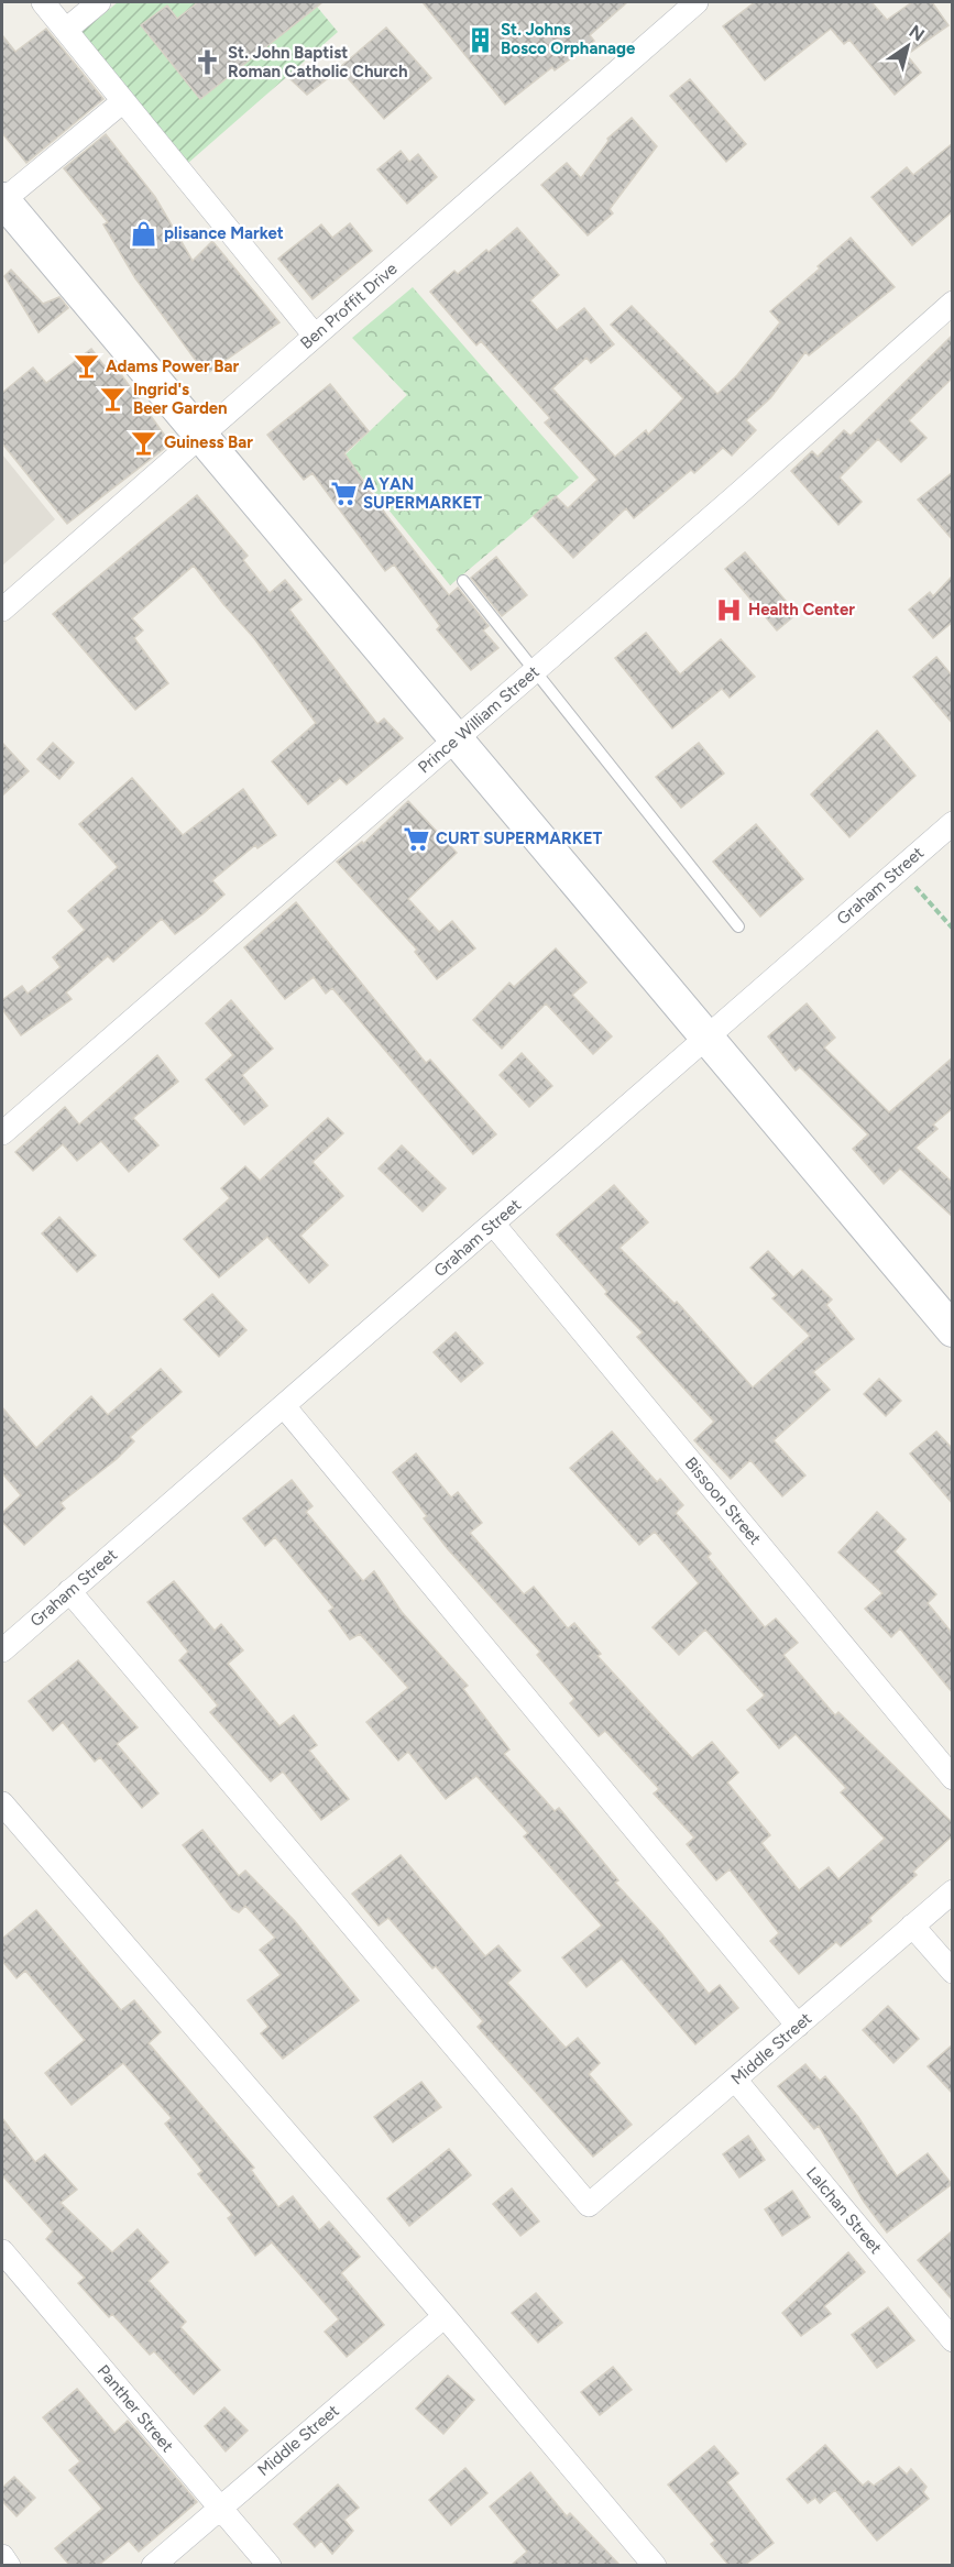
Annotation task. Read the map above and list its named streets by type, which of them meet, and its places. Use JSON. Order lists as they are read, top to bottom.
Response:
{
  "streets": {
    "street": [
      "Ben Proffit Drive",
      "Prince William Street",
      "Graham Street",
      "Bissoon Street",
      "Middle Street",
      "Lalchan Street",
      "Panther Street"
    ]
  },
  "crossings": [
    ["Graham Street", "Bissoon Street"],
    ["Graham Street", "Middle Street"],
    ["Middle Street", "Lalchan Street"],
    ["Middle Street", "Panther Street"]
  ],
  "places": {
    "building": ["St. Johns Bosco Orphanage"],
    "church": ["St. John Baptist Roman Catholic Church"],
    "shop": ["plisance Market"],
    "bar": ["Adams Power Bar", "Ingrid's Beer Garden", "Guiness Bar"],
    "supermarket": ["A YAN SUPERMARKET", "CURT SUPERMARKET"],
    "hospital": ["Health Center"]
  },
  "north": "top right"
}
